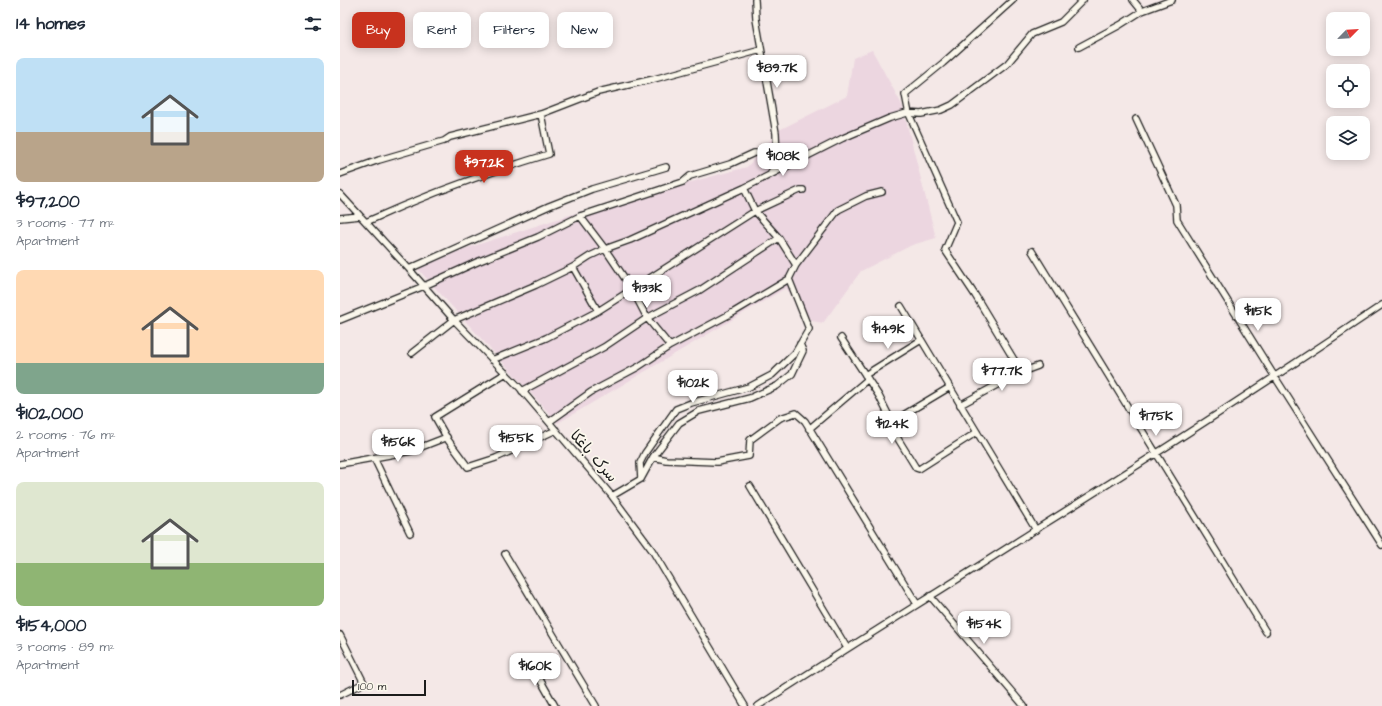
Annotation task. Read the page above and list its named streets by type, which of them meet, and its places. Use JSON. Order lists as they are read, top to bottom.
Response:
{
  "streets": {
    "street": ["سرک باغکا"]
  },
  "scale_bar": "100 m",
  "north": "top right",
  "page": {
    "heading": "14 homes",
    "chip": [
      "Buy",
      "Rent",
      "Filters",
      "New"
    ],
    "list": [
      {
        "name": "$97,200",
        "note": "3 rooms · 77 m² · Apartment"
      },
      {
        "name": "$102,000",
        "note": "2 rooms · 76 m² · Apartment"
      },
      {
        "name": "$154,000",
        "note": "3 rooms · 89 m² · Apartment"
      }
    ],
    "price": [
      "$89.7K",
      "$108K",
      "$97.2K",
      "$133K",
      "$115K",
      "$149K",
      "$77.7K",
      "$102K",
      "$175K",
      "$124K",
      "$155K",
      "$156K",
      "$154K",
      "$160K"
    ],
    "scale": "100 m"
  }
}
